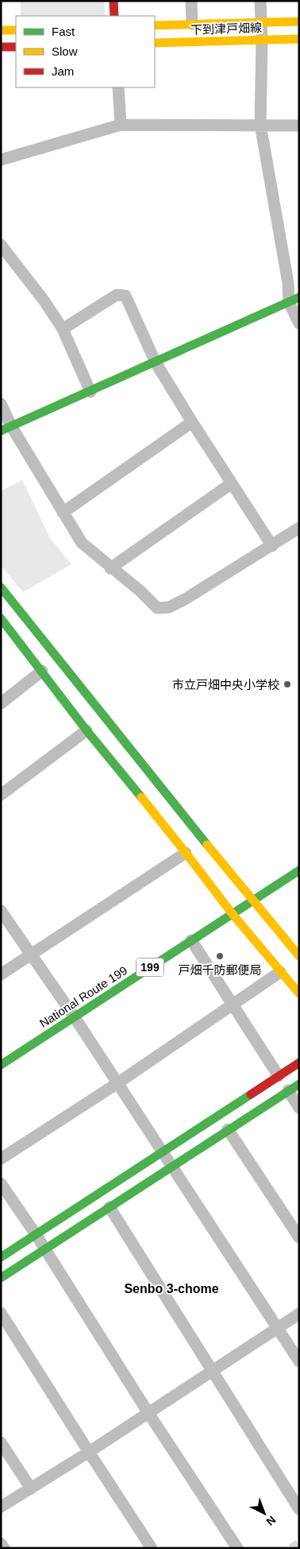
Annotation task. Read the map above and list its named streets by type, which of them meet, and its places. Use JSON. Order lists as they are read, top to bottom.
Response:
{
  "streets": {
    "main road": ["下到津戸畑線", "199", "National Route 199"]
  },
  "districts": ["Senbo 3-chome"],
  "places": ["市立戸畑中央小学校", "戸畑千防郵便局"],
  "legend": ["Fast", "Slow", "Jam"],
  "north": "bottom right"
}
